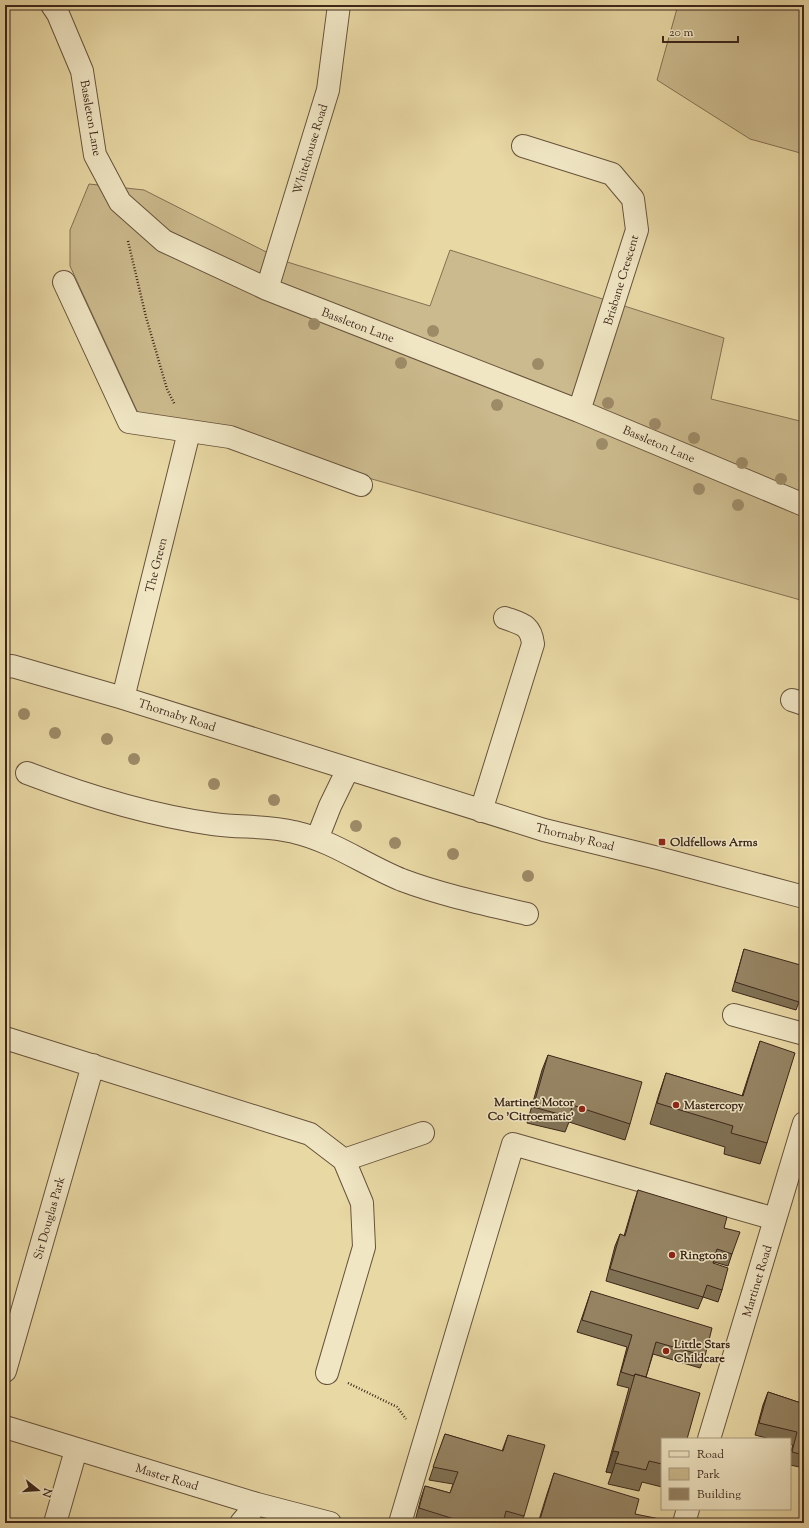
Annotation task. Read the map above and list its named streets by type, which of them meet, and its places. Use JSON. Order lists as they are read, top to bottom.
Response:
{
  "streets": {
    "street": [
      "Bassleton Lane",
      "Whitehouse Road",
      "Brisbane Crescent",
      "The Green",
      "Thornaby Road",
      "Sir Douglas Park",
      "Martinet Road",
      "Master Road"
    ]
  },
  "crossings": [
    ["Bassleton Lane", "Whitehouse Road"],
    ["Bassleton Lane", "Brisbane Crescent"],
    ["The Green", "Thornaby Road"]
  ],
  "places": {
    "transit": ["Oldfellows Arms"],
    "other": [
      "Mastercopy",
      "Martinet Motor Co 'Citroematic'",
      "Ringtons",
      "Little Stars Childcare"
    ]
  },
  "legend": ["Road", "Park", "Building"],
  "scale_bar": "20 m",
  "north": "right"
}
